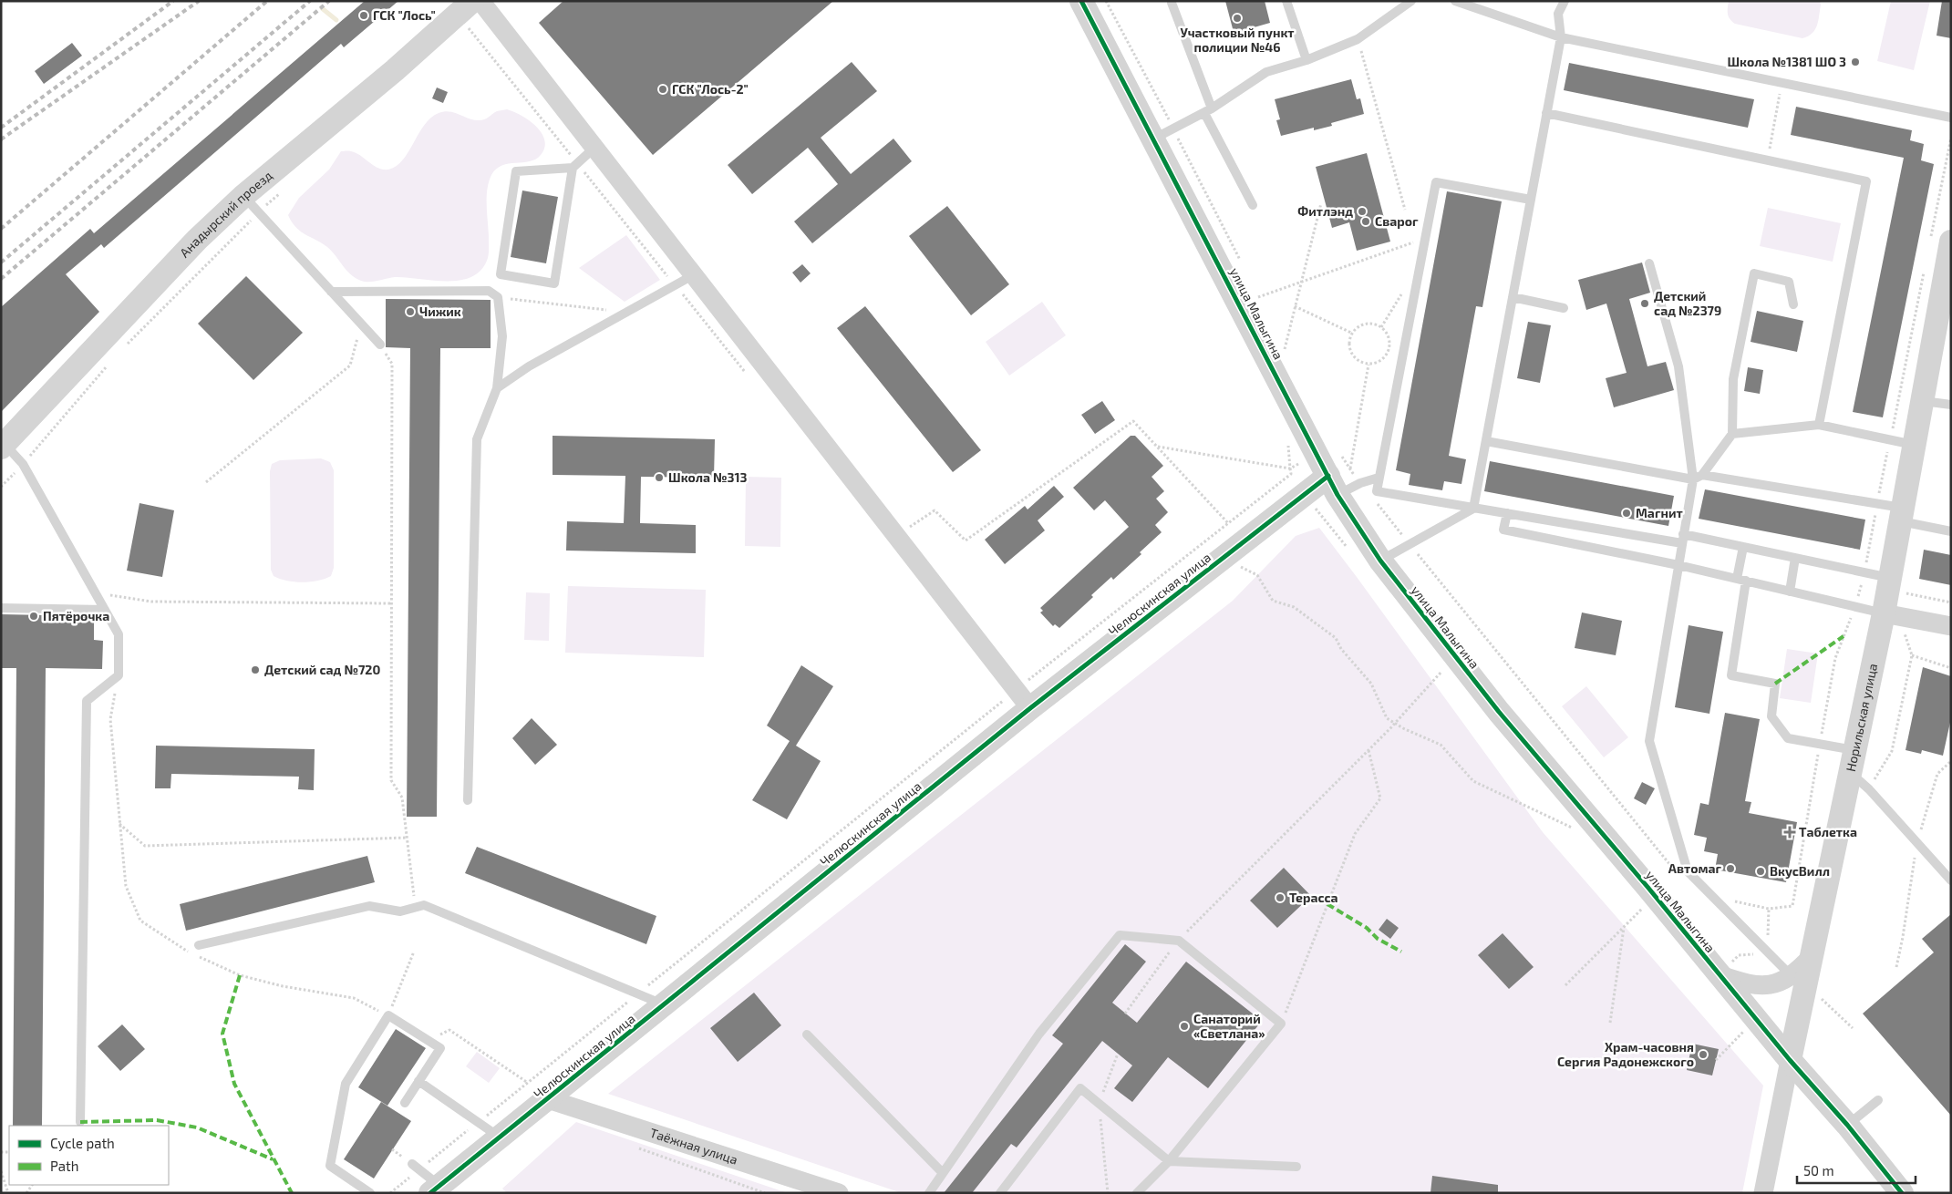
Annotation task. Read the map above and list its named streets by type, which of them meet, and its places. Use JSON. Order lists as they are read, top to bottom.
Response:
{
  "streets": {
    "street": [
      "Анадырский проезд",
      "улица Малыгина",
      "Челюскинская улица",
      "Норильская улица",
      "Таёжная улица"
    ]
  },
  "crossings": [
    ["улица Малыгина", "Челюскинская улица"],
    ["улица Малыгина", "Норильская улица"],
    ["Челюскинская улица", "Таёжная улица"]
  ],
  "places": {
    "other": [
      "ГСК \"Лось\"",
      "Участковый пункт полиции №46",
      "Школа №1381 ШО 3",
      "ГСК \"Лось-2\"",
      "Фитлэнд",
      "Сварог",
      "Детский сад №2379",
      "Чижик",
      "Школа №313",
      "Магнит",
      "Пятёрочка",
      "Детский сад №720",
      "Автомаг",
      "ВкусВилл",
      "Терасса",
      "Санаторий «Светлана»",
      "Храм-часовня Сергия Радонежского"
    ],
    "health": ["Таблетка"]
  },
  "legend": ["Cycle path", "Path"],
  "scale_bar": "50 m"
}
